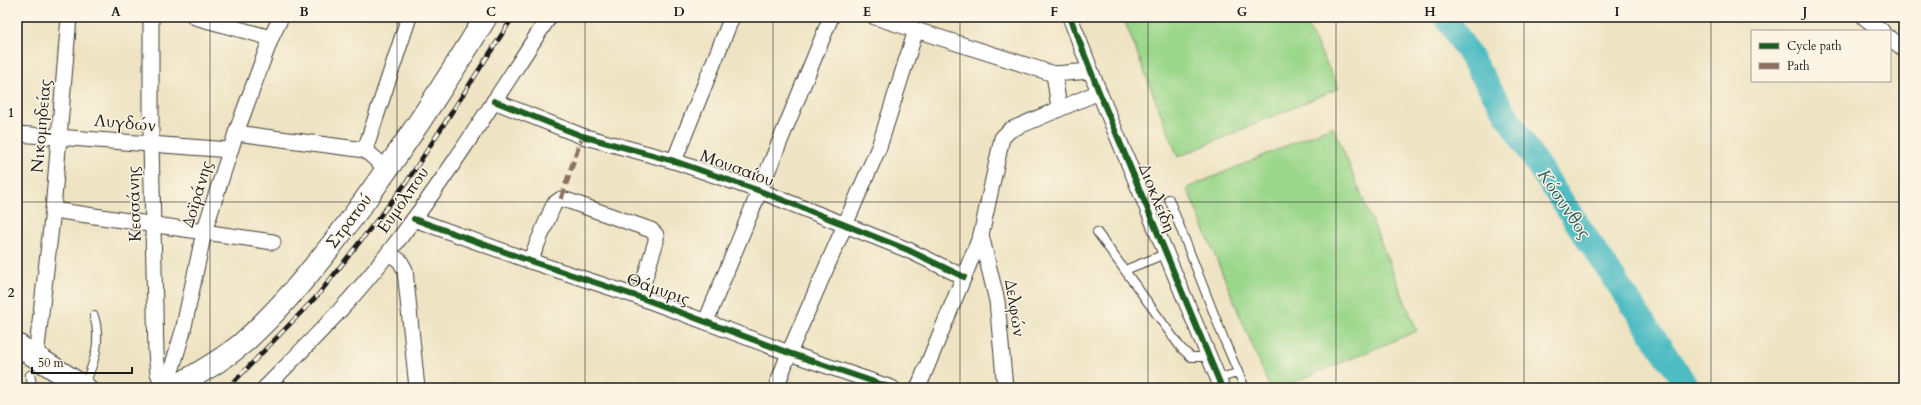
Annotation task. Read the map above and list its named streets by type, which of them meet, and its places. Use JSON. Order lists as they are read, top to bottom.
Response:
{
  "streets": {
    "main road": ["Στρατού"],
    "street": [
      "Λυγδών",
      "Νικομηδείας",
      "Μουσαίου",
      "Δοϊράνης",
      "Διοκλείδη",
      "Ευμόλπου",
      "Κεσσάνης",
      "Θάμυρις",
      "Δελφών"
    ]
  },
  "crossings": [
    ["Λυγδών", "Νικομηδείας"],
    ["Λυγδών", "Δοϊράνης"],
    ["Λυγδών", "Κεσσάνης"],
    ["Μουσαίου", "Ευμόλπου"],
    ["Δοϊράνης", "Κεσσάνης"],
    ["Ευμόλπου", "Θάμυρις"]
  ],
  "water": ["Κόσυνθος"],
  "legend": ["Cycle path", "Path"],
  "scale_bar": "50 m",
  "grid": {
    "columns": [
      "A",
      "B",
      "C",
      "D",
      "E",
      "F",
      "G",
      "H",
      "I",
      "J"
    ],
    "rows": ["1", "2"]
  }
}
